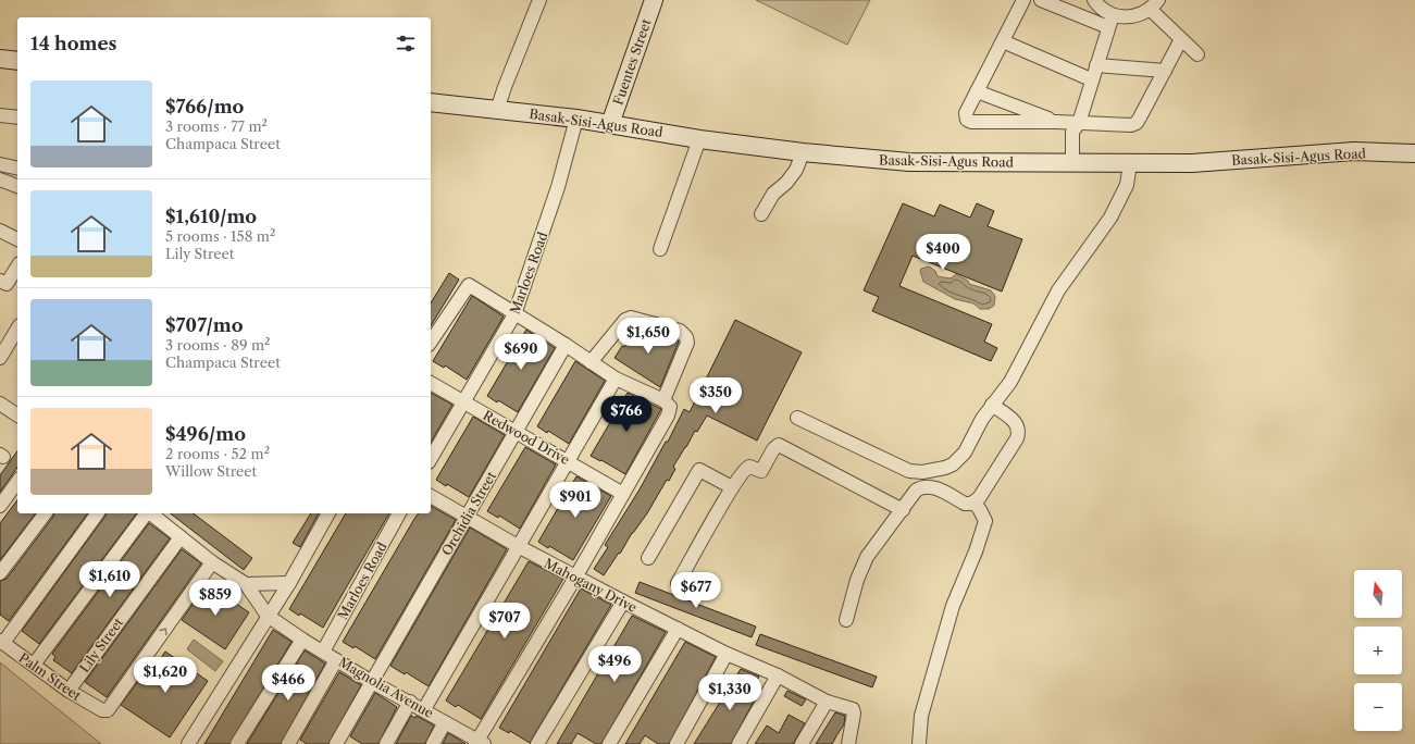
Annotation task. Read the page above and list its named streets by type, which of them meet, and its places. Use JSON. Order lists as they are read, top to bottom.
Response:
{
  "streets": {
    "street": [
      "Fuentes Street",
      "Basak-Sisi-Agus Road",
      "Marloes Road",
      "Redwood Drive",
      "Orchidia Street",
      "Mahogany Drive",
      "Lily Street",
      "Palm Street",
      "Magnolia Avenue"
    ]
  },
  "crossings": [
    ["Fuentes Street", "Basak-Sisi-Agus Road"],
    ["Basak-Sisi-Agus Road", "Marloes Road"],
    ["Marloes Road", "Redwood Drive"],
    ["Marloes Road", "Magnolia Avenue"],
    ["Redwood Drive", "Orchidia Street"],
    ["Orchidia Street", "Mahogany Drive"],
    ["Orchidia Street", "Magnolia Avenue"],
    ["Lily Street", "Palm Street"]
  ],
  "north": "top",
  "page": {
    "heading": "14 homes",
    "list": [
      {
        "name": "$766/mo",
        "note": "3 rooms · 77 m² · Champaca Street"
      },
      {
        "name": "$1,610/mo",
        "note": "5 rooms · 158 m² · Lily Street"
      },
      {
        "name": "$707/mo",
        "note": "3 rooms · 89 m² · Champaca Street"
      },
      {
        "name": "$496/mo",
        "note": "2 rooms · 52 m² · Willow Street"
      }
    ],
    "price": [
      "$400",
      "$1,650",
      "$690",
      "$350",
      "$766",
      "$901",
      "$1,610",
      "$677",
      "$859",
      "$707",
      "$496",
      "$1,620",
      "$466",
      "$1,330"
    ],
    "map_buttons": ["+", "−"]
  }
}
